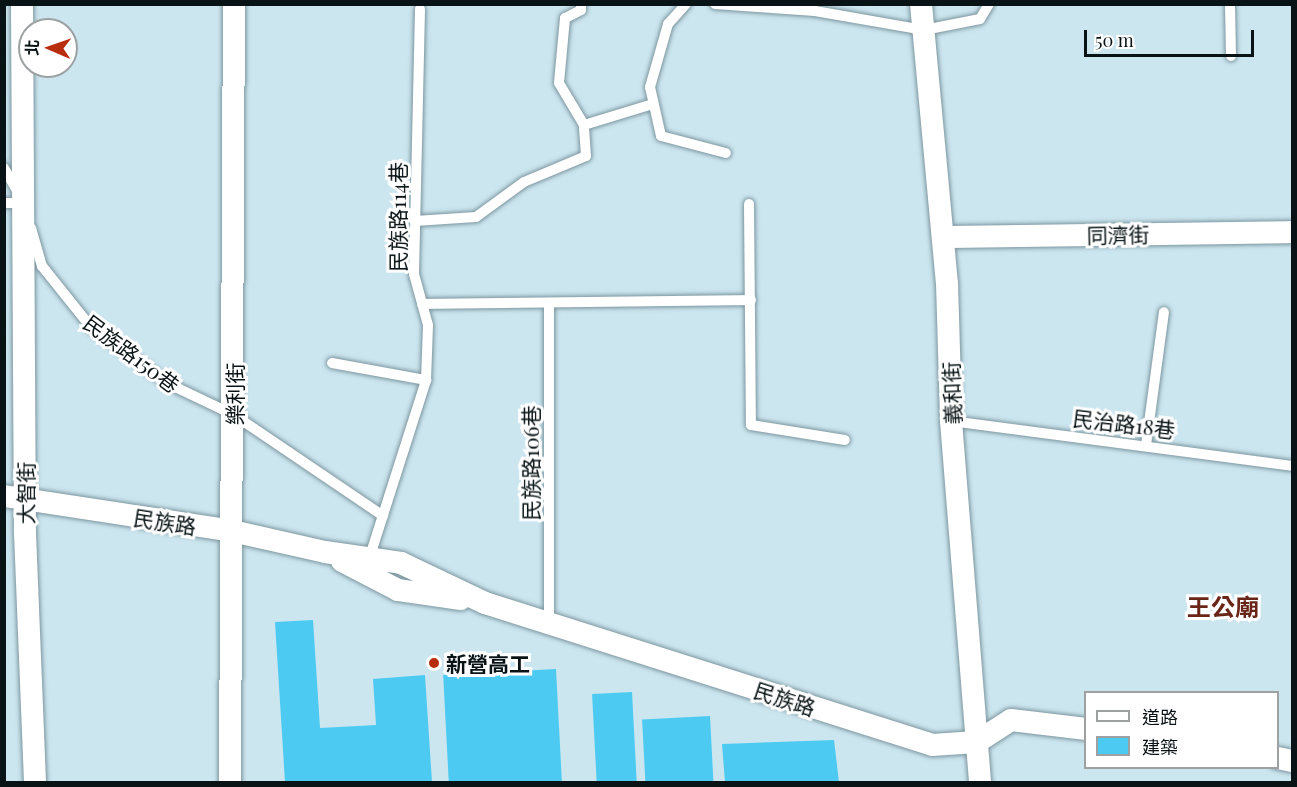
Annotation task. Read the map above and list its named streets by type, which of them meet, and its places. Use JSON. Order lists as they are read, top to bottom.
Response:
{
  "streets": {
    "street": [
      "同濟街",
      "民族路150巷",
      "義和街",
      "樂利街",
      "大智街",
      "民族路"
    ],
    "lane": ["民族路114巷", "民治路18巷", "民族路106巷"]
  },
  "crossings": [
    ["民族路114巷", "民族路150巷"],
    ["民族路114巷", "民族路"],
    ["同濟街", "義和街"],
    ["民族路150巷", "樂利街"],
    ["民族路150巷", "大智街"],
    ["義和街", "民治路18巷"],
    ["義和街", "民族路"],
    ["樂利街", "民族路"],
    ["民族路106巷", "民族路"],
    ["大智街", "民族路"]
  ],
  "districts": ["王公廟"],
  "places": ["新營高工"],
  "legend": ["道路", "建築"],
  "scale_bar": "50 m",
  "north": "left"
}
